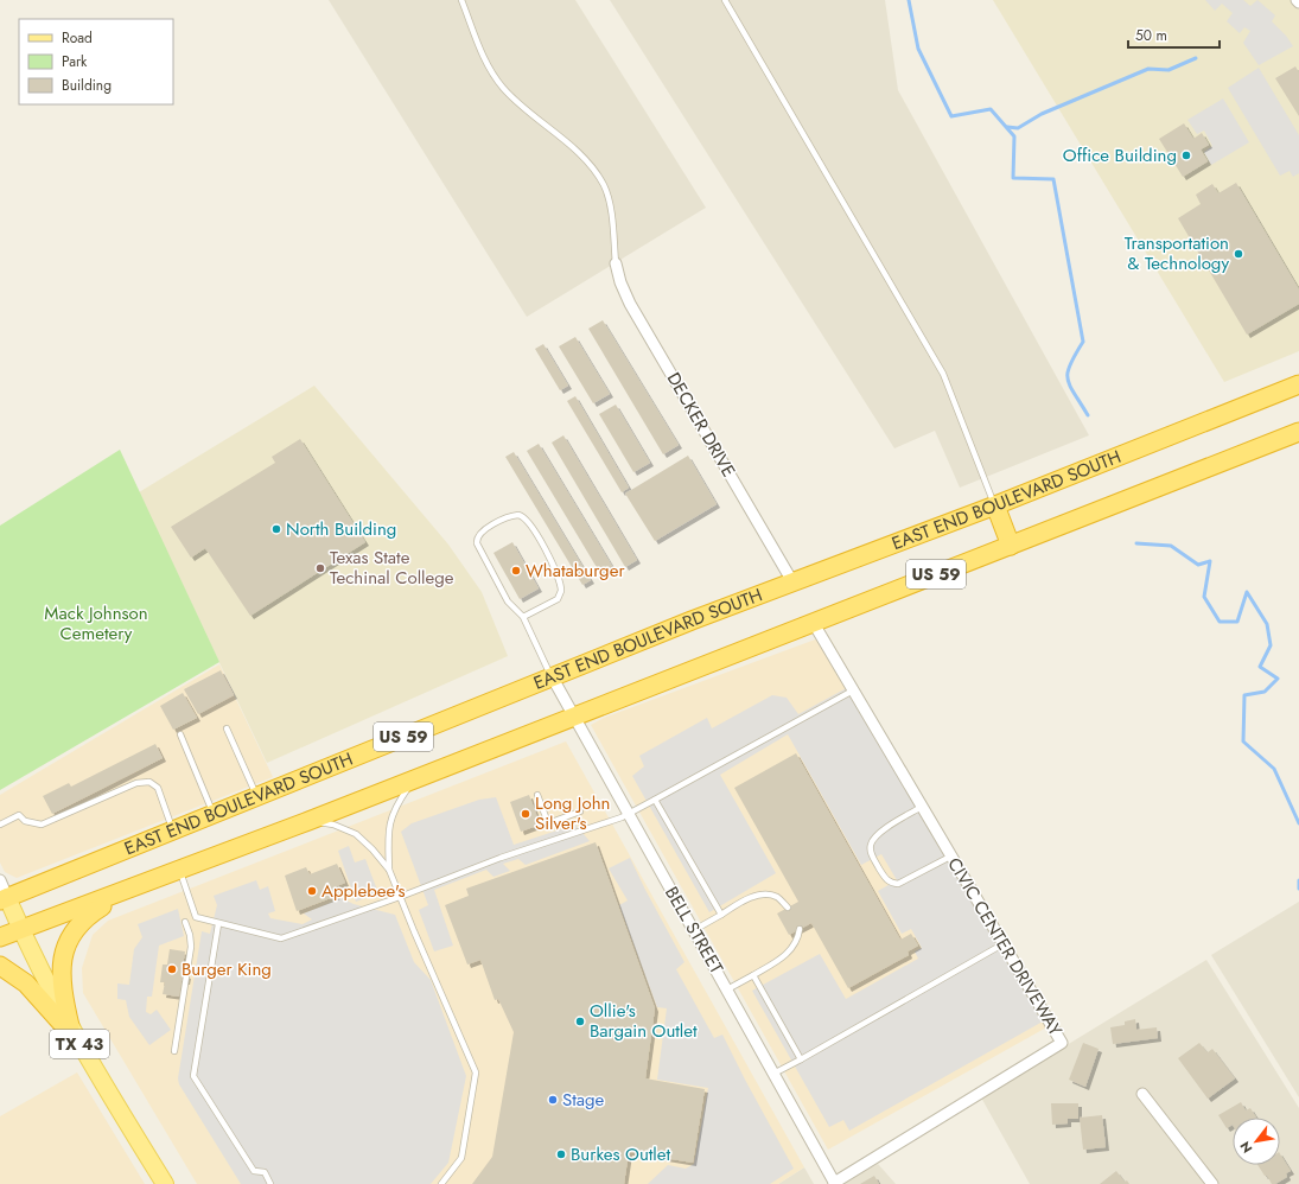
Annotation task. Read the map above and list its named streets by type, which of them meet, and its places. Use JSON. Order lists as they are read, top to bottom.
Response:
{
  "streets": {
    "highway": ["EAST END BOULEVARD SOUTH", "US 59"],
    "main road": ["TX 43"],
    "street": ["DECKER DRIVE", "BELL STREET", "CIVIC CENTER DRIVEWAY"]
  },
  "crossings": [
    ["DECKER DRIVE", "EAST END BOULEVARD SOUTH"],
    ["EAST END BOULEVARD SOUTH", "BELL STREET"],
    ["EAST END BOULEVARD SOUTH", "TX 43"],
    ["US 59", "BELL STREET"],
    ["US 59", "CIVIC CENTER DRIVEWAY"],
    ["US 59", "TX 43"],
    ["BELL STREET", "CIVIC CENTER DRIVEWAY"]
  ],
  "parks": ["Mack Johnson Cemetery"],
  "places": [
    "Office Building",
    "Transportation & Technology",
    "North Building",
    "Texas State Techinal College",
    "Whataburger",
    "Long John Silver's",
    "Applebee's",
    "Burger King",
    "Ollie's Bargain Outlet",
    "Stage",
    "Burkes Outlet"
  ],
  "legend": ["Road", "Park", "Building"],
  "scale_bar": "50 m",
  "north": "bottom left"
}
